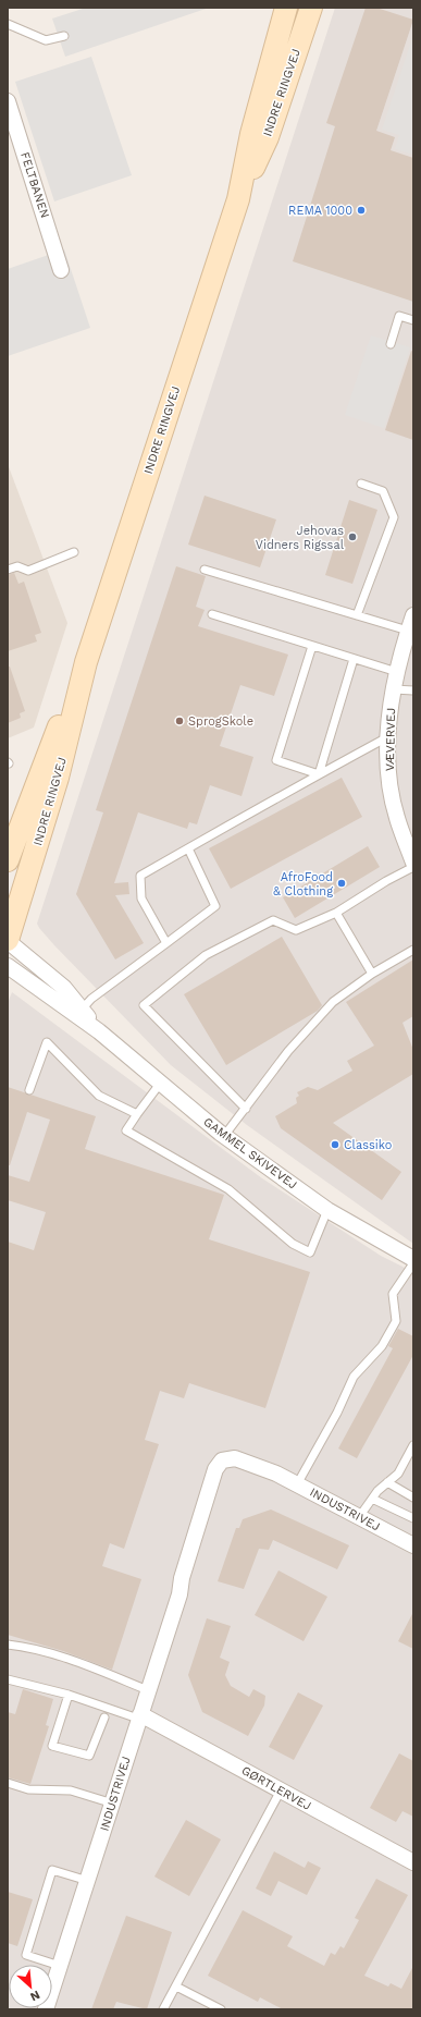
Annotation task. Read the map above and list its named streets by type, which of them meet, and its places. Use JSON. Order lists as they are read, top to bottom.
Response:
{
  "streets": {
    "main road": ["INDRE RINGVEJ"],
    "street": [
      "FELTBANEN",
      "VÆVERVEJ",
      "GAMMEL SKIVEVEJ",
      "INDUSTRIVEJ",
      "GØRTLERVEJ"
    ]
  },
  "crossings": [
    ["INDRE RINGVEJ", "GAMMEL SKIVEVEJ"],
    ["INDUSTRIVEJ", "GØRTLERVEJ"]
  ],
  "places": [
    "REMA 1000",
    "Jehovas Vidners Rigssal",
    "SprogSkole",
    "AfroFood & Clothing",
    "Classiko"
  ],
  "north": "bottom right"
}
